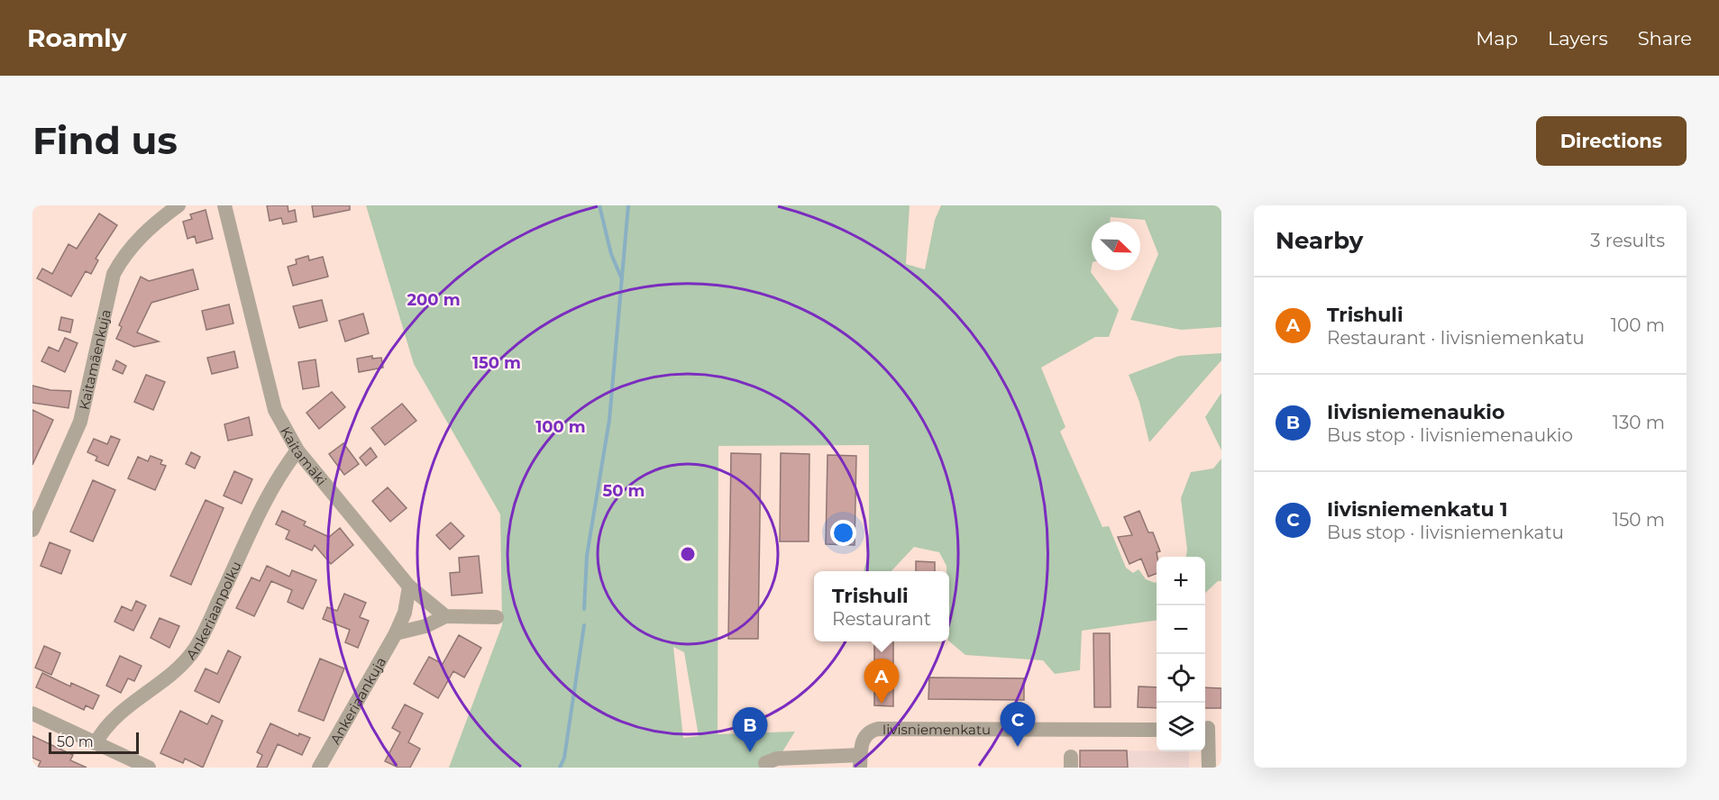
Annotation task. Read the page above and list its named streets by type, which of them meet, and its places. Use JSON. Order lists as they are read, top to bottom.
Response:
{
  "streets": {
    "street": [
      "Kaitamäenkuja",
      "Kaitamäki",
      "Ankeriaanpolku",
      "Ankeriaankuja",
      "Iivisniemenkatu"
    ]
  },
  "crossings": [
    ["Kaitamäki", "Ankeriaanpolku"],
    ["Kaitamäki", "Ankeriaankuja"]
  ],
  "scale_bar": "50 m",
  "north": "bottom right",
  "page": {
    "header": "Roamly",
    "nav": ["Map", "Layers", "Share"],
    "buttons": "Directions",
    "title": "Find us",
    "heading": ["Nearby", "3 results"],
    "list": [
      {
        "mark": "A",
        "name": "Trishuli",
        "note": "Restaurant · Iivisniemenkatu",
        "value": "100 m"
      },
      {
        "mark": "B",
        "name": "Iivisniemenaukio",
        "note": "Bus stop · Iivisniemenaukio",
        "value": "130 m"
      },
      {
        "mark": "C",
        "name": "Iivisniemenkatu 1",
        "note": "Bus stop · Iivisniemenkatu",
        "value": "150 m"
      }
    ],
    "map_buttons": ["+", "−"],
    "popup": ["Trishuli", "Restaurant"],
    "pins": ["A", "C", "B"],
    "scale": "50 m"
  },
  "rings": [
    "200 m",
    "150 m",
    "100 m",
    "50 m"
  ]
}
